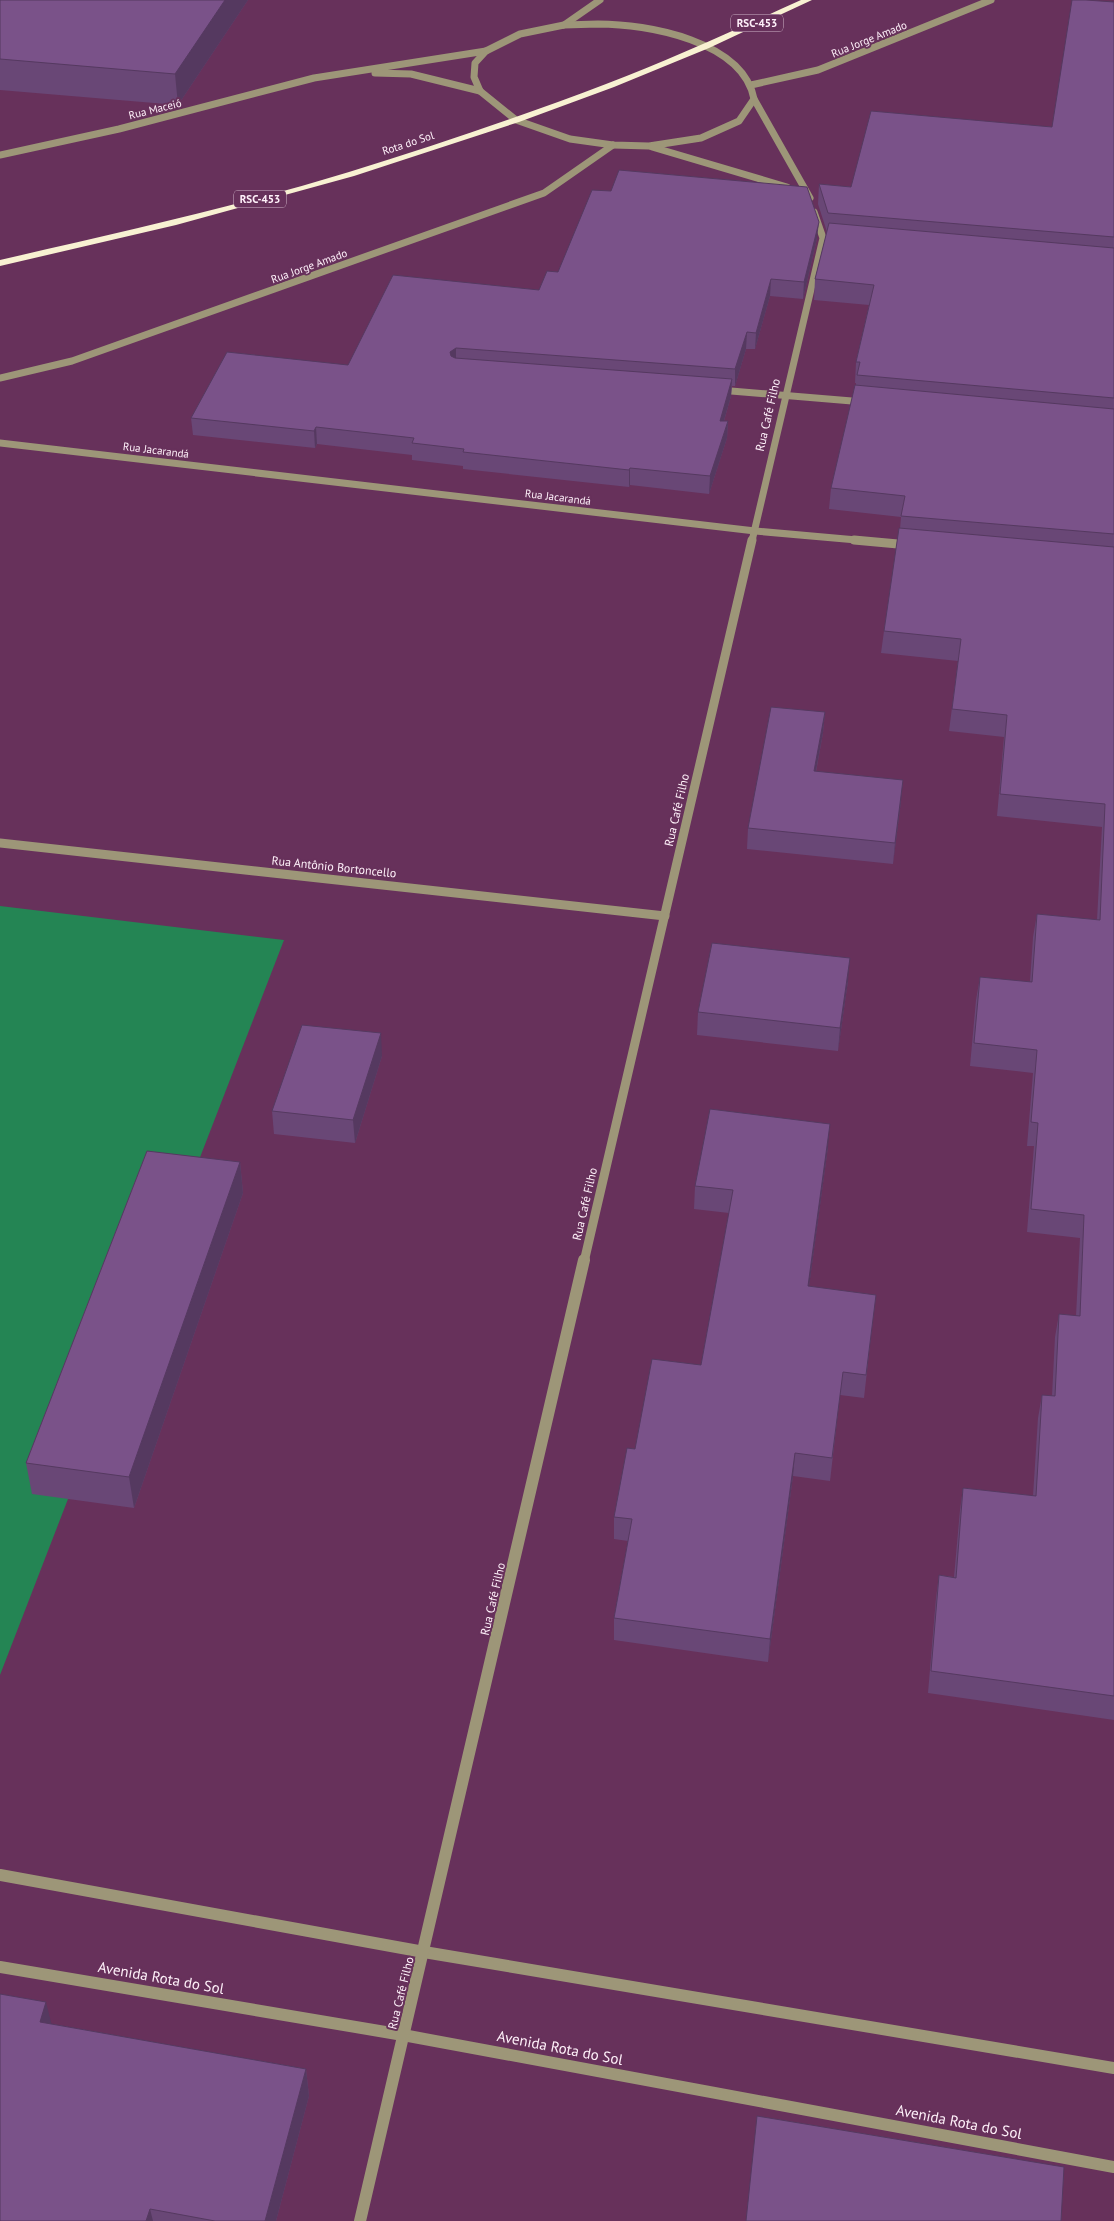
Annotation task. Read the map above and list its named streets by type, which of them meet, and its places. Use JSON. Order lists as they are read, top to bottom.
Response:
{
  "streets": {
    "highway": ["RSC-453", "Rota do Sol"],
    "street": [
      "Rua Jorge Amado",
      "Rua Maceió",
      "Rua Café Filho",
      "Rua Jacarandá",
      "Rua Antônio Bortoncello",
      "Avenida Rota do Sol"
    ]
  },
  "crossings": [
    ["Rua Jorge Amado", "Rua Café Filho"],
    ["Rua Café Filho", "Rua Jacarandá"],
    ["Rua Café Filho", "Rua Antônio Bortoncello"],
    ["Rua Café Filho", "Avenida Rota do Sol"]
  ]
}
